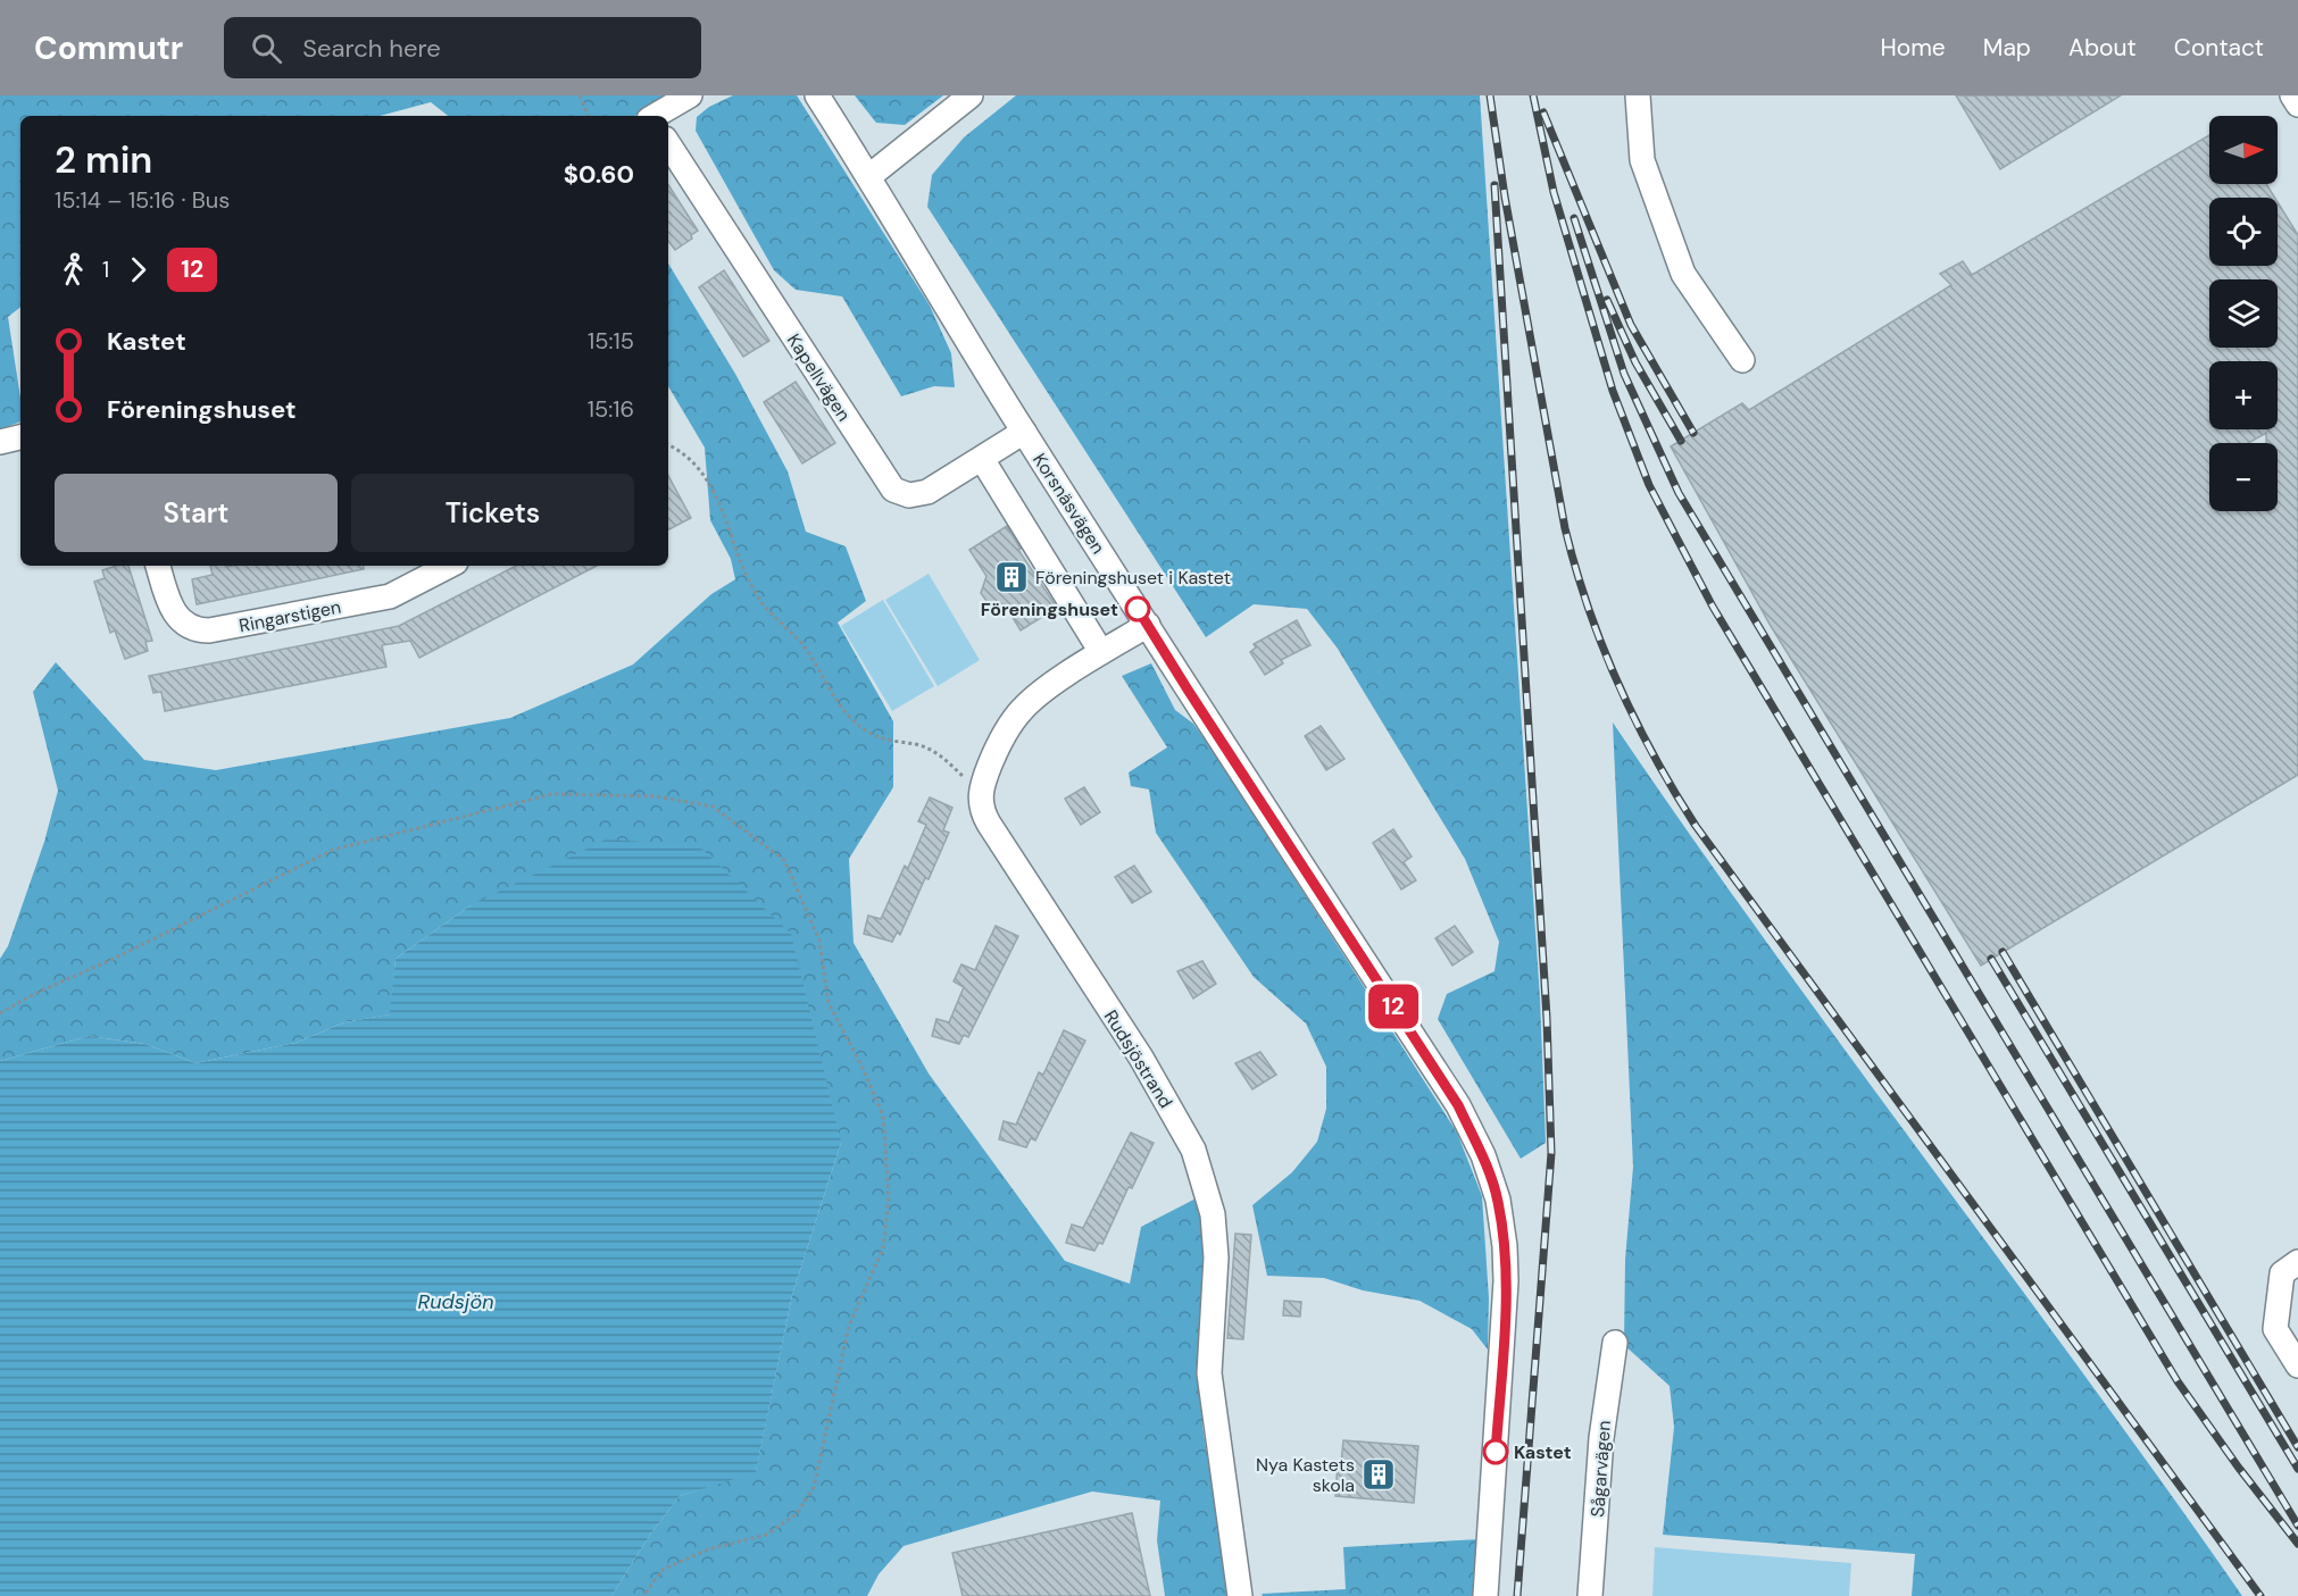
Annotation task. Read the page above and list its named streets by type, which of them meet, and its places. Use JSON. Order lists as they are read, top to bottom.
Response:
{
  "streets": {
    "street": [
      "Kapellvägen",
      "Korsnäsvägen",
      "Ringarstigen",
      "Rudsjöstrand",
      "Sågarvägen"
    ]
  },
  "crossings": [
    ["Kapellvägen", "Korsnäsvägen"]
  ],
  "water": ["Rudsjön"],
  "places": {
    "building": ["Föreningshuset i Kastet", "Nya Kastets skola"],
    "other": ["Föreningshuset", "Kastet"]
  },
  "lines": ["bus line 12"],
  "north": "right",
  "page": {
    "header": "Commutr",
    "search": "Search here",
    "nav": [
      "Home",
      "Map",
      "About",
      "Contact"
    ],
    "on_map": "12",
    "map_buttons": ["+", "−"],
    "heading": ["2 min", "15:14 – 15:16 · Bus", "$0.60"],
    "legs": ["1", "12"],
    "list": [
      {
        "name": "Kastet",
        "value": "15:15"
      },
      {
        "name": "Föreningshuset",
        "value": "15:16"
      }
    ],
    "buttons": ["Start", "Tickets"]
  }
}
